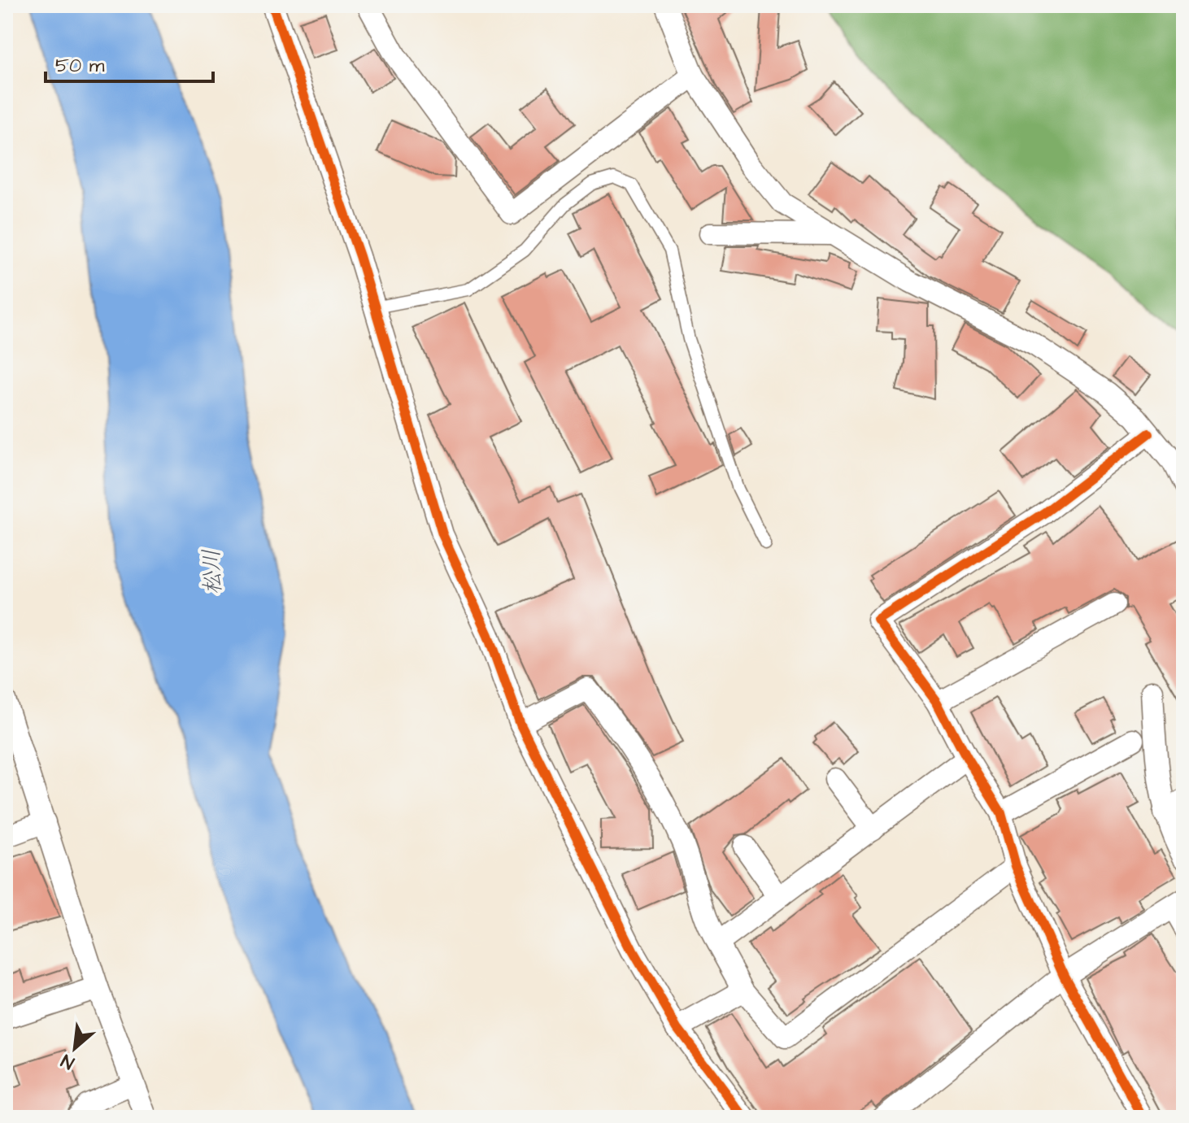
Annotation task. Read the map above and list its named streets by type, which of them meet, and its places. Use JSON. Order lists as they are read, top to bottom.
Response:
{
  "water": ["松川"],
  "scale_bar": "50 m",
  "north": "bottom left"
}
